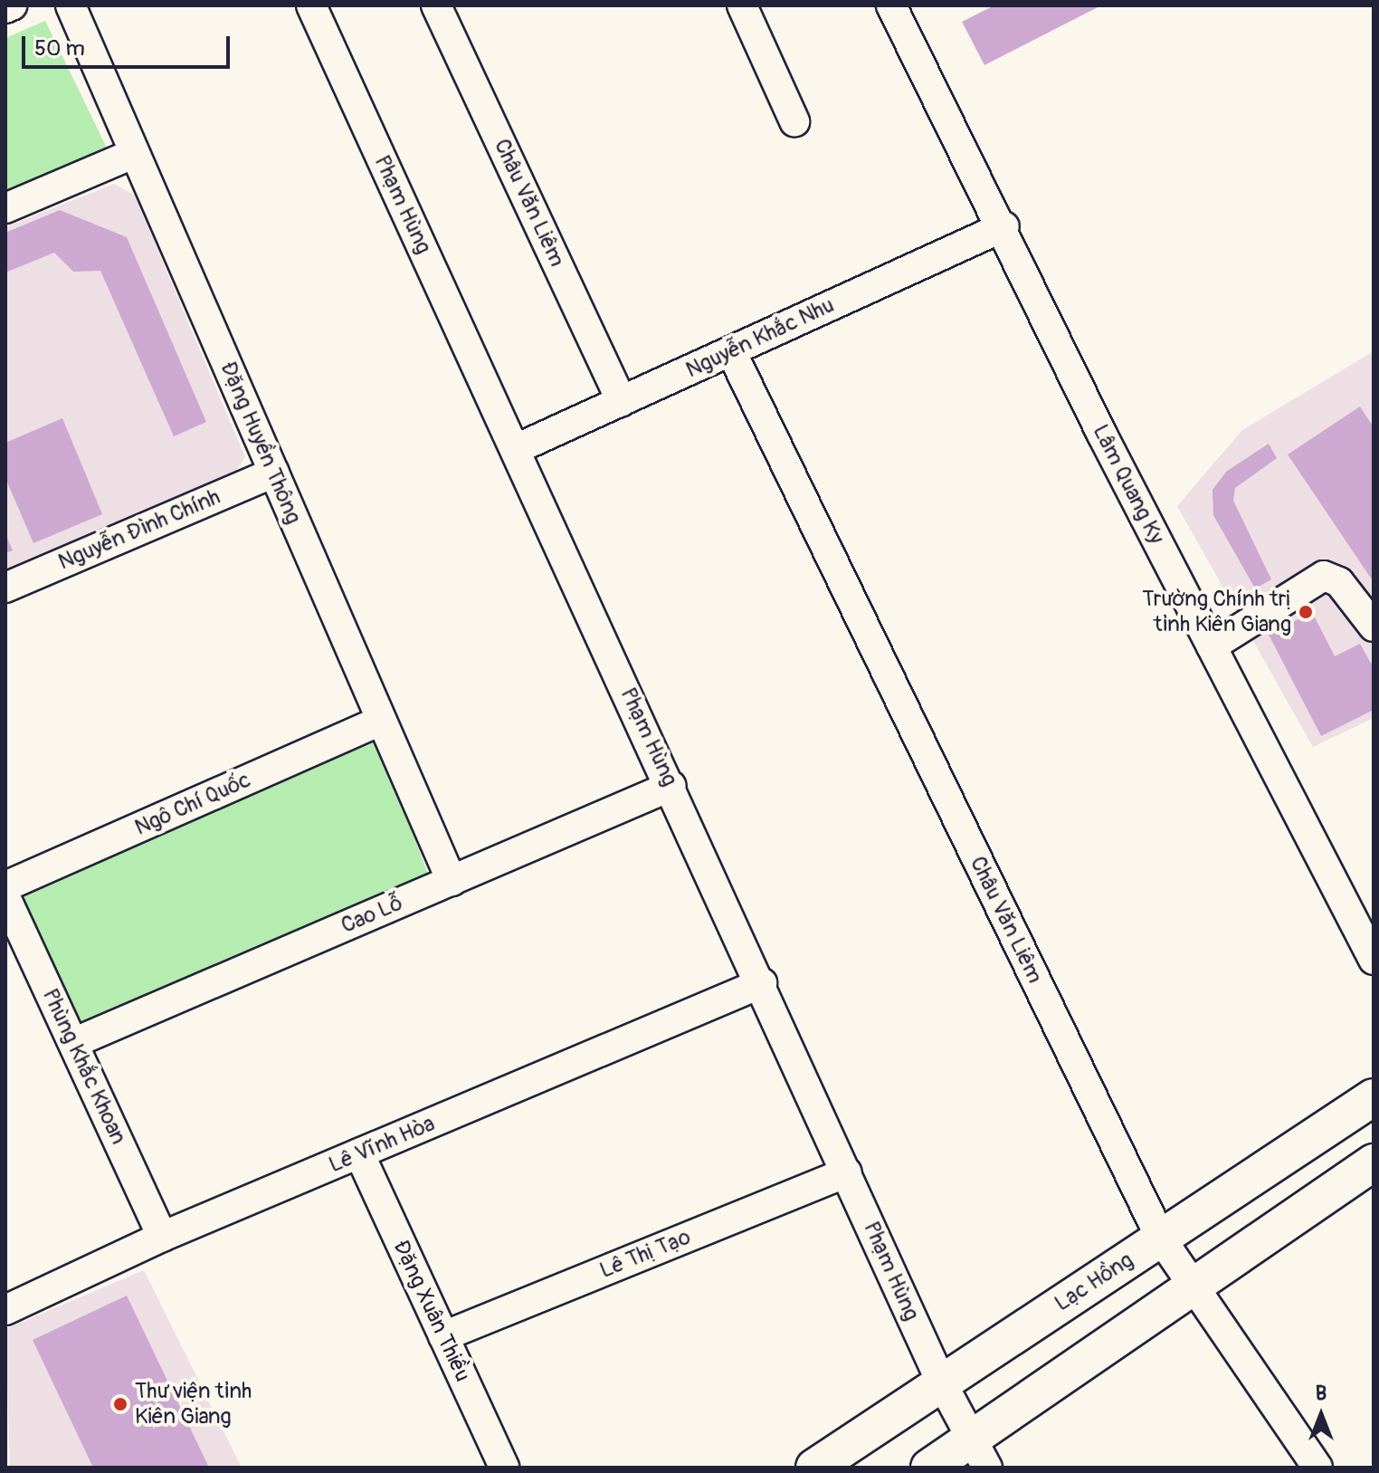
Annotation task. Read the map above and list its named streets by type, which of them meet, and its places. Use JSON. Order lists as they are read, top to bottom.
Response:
{
  "streets": {
    "main road": ["Lạc Hồng"],
    "street": [
      "Châu Văn Liêm",
      "Phạm Hùng",
      "Nguyễn Khắc Nhu",
      "Đặng Huyền Thông",
      "Lâm Quang Ky",
      "Nguyễn Đình Chính",
      "Ngô Chí Quốc",
      "Cao Lỗ",
      "Phùng Khắc Khoan",
      "Lê Vĩnh Hòa",
      "Lê Thị Tạo",
      "Đặng Xuân Thiều"
    ]
  },
  "crossings": [
    ["Châu Văn Liêm", "Nguyễn Khắc Nhu"],
    ["Châu Văn Liêm", "Lạc Hồng"],
    ["Phạm Hùng", "Nguyễn Khắc Nhu"],
    ["Phạm Hùng", "Cao Lỗ"],
    ["Phạm Hùng", "Lê Vĩnh Hòa"],
    ["Phạm Hùng", "Lê Thị Tạo"],
    ["Phạm Hùng", "Lạc Hồng"],
    ["Nguyễn Khắc Nhu", "Lâm Quang Ky"],
    ["Đặng Huyền Thông", "Nguyễn Đình Chính"],
    ["Đặng Huyền Thông", "Ngô Chí Quốc"],
    ["Đặng Huyền Thông", "Cao Lỗ"],
    ["Cao Lỗ", "Phùng Khắc Khoan"],
    ["Phùng Khắc Khoan", "Lê Vĩnh Hòa"],
    ["Lê Vĩnh Hòa", "Đặng Xuân Thiều"],
    ["Lê Thị Tạo", "Đặng Xuân Thiều"]
  ],
  "places": ["Trường Chính trị tỉnh Kiên Giang", "Thư viện tỉnh Kiên Giang"],
  "scale_bar": "50 m",
  "north": "top"
}
